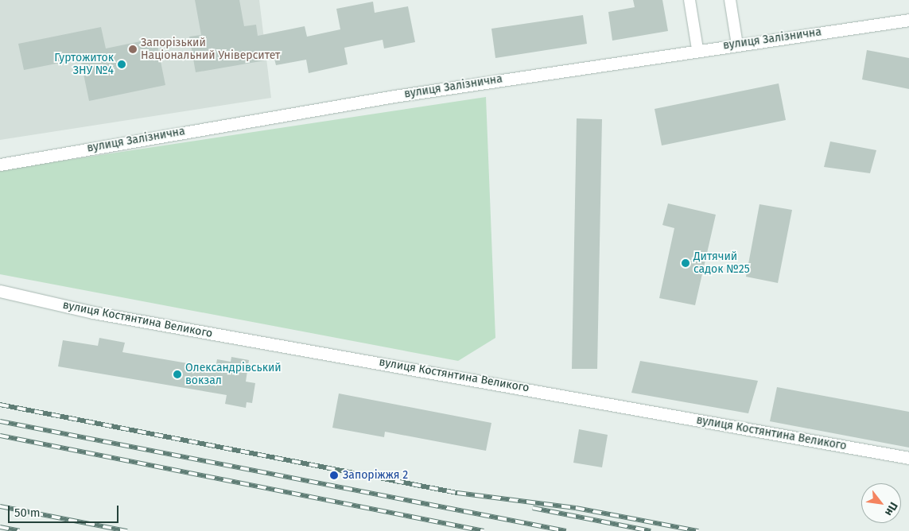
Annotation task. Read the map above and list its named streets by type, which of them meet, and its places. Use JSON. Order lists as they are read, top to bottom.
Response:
{
  "streets": {
    "street": ["вулиця Залізнична", "вулиця Костянтина Великого"]
  },
  "places": [
    "Запорізький Національний Університет",
    "Гуртожиток ЗНУ №4",
    "Дитячий садок №25",
    "Олександрівський вокзал",
    "Запоріжжя 2"
  ],
  "scale_bar": "50 m",
  "north": "bottom right"
}
